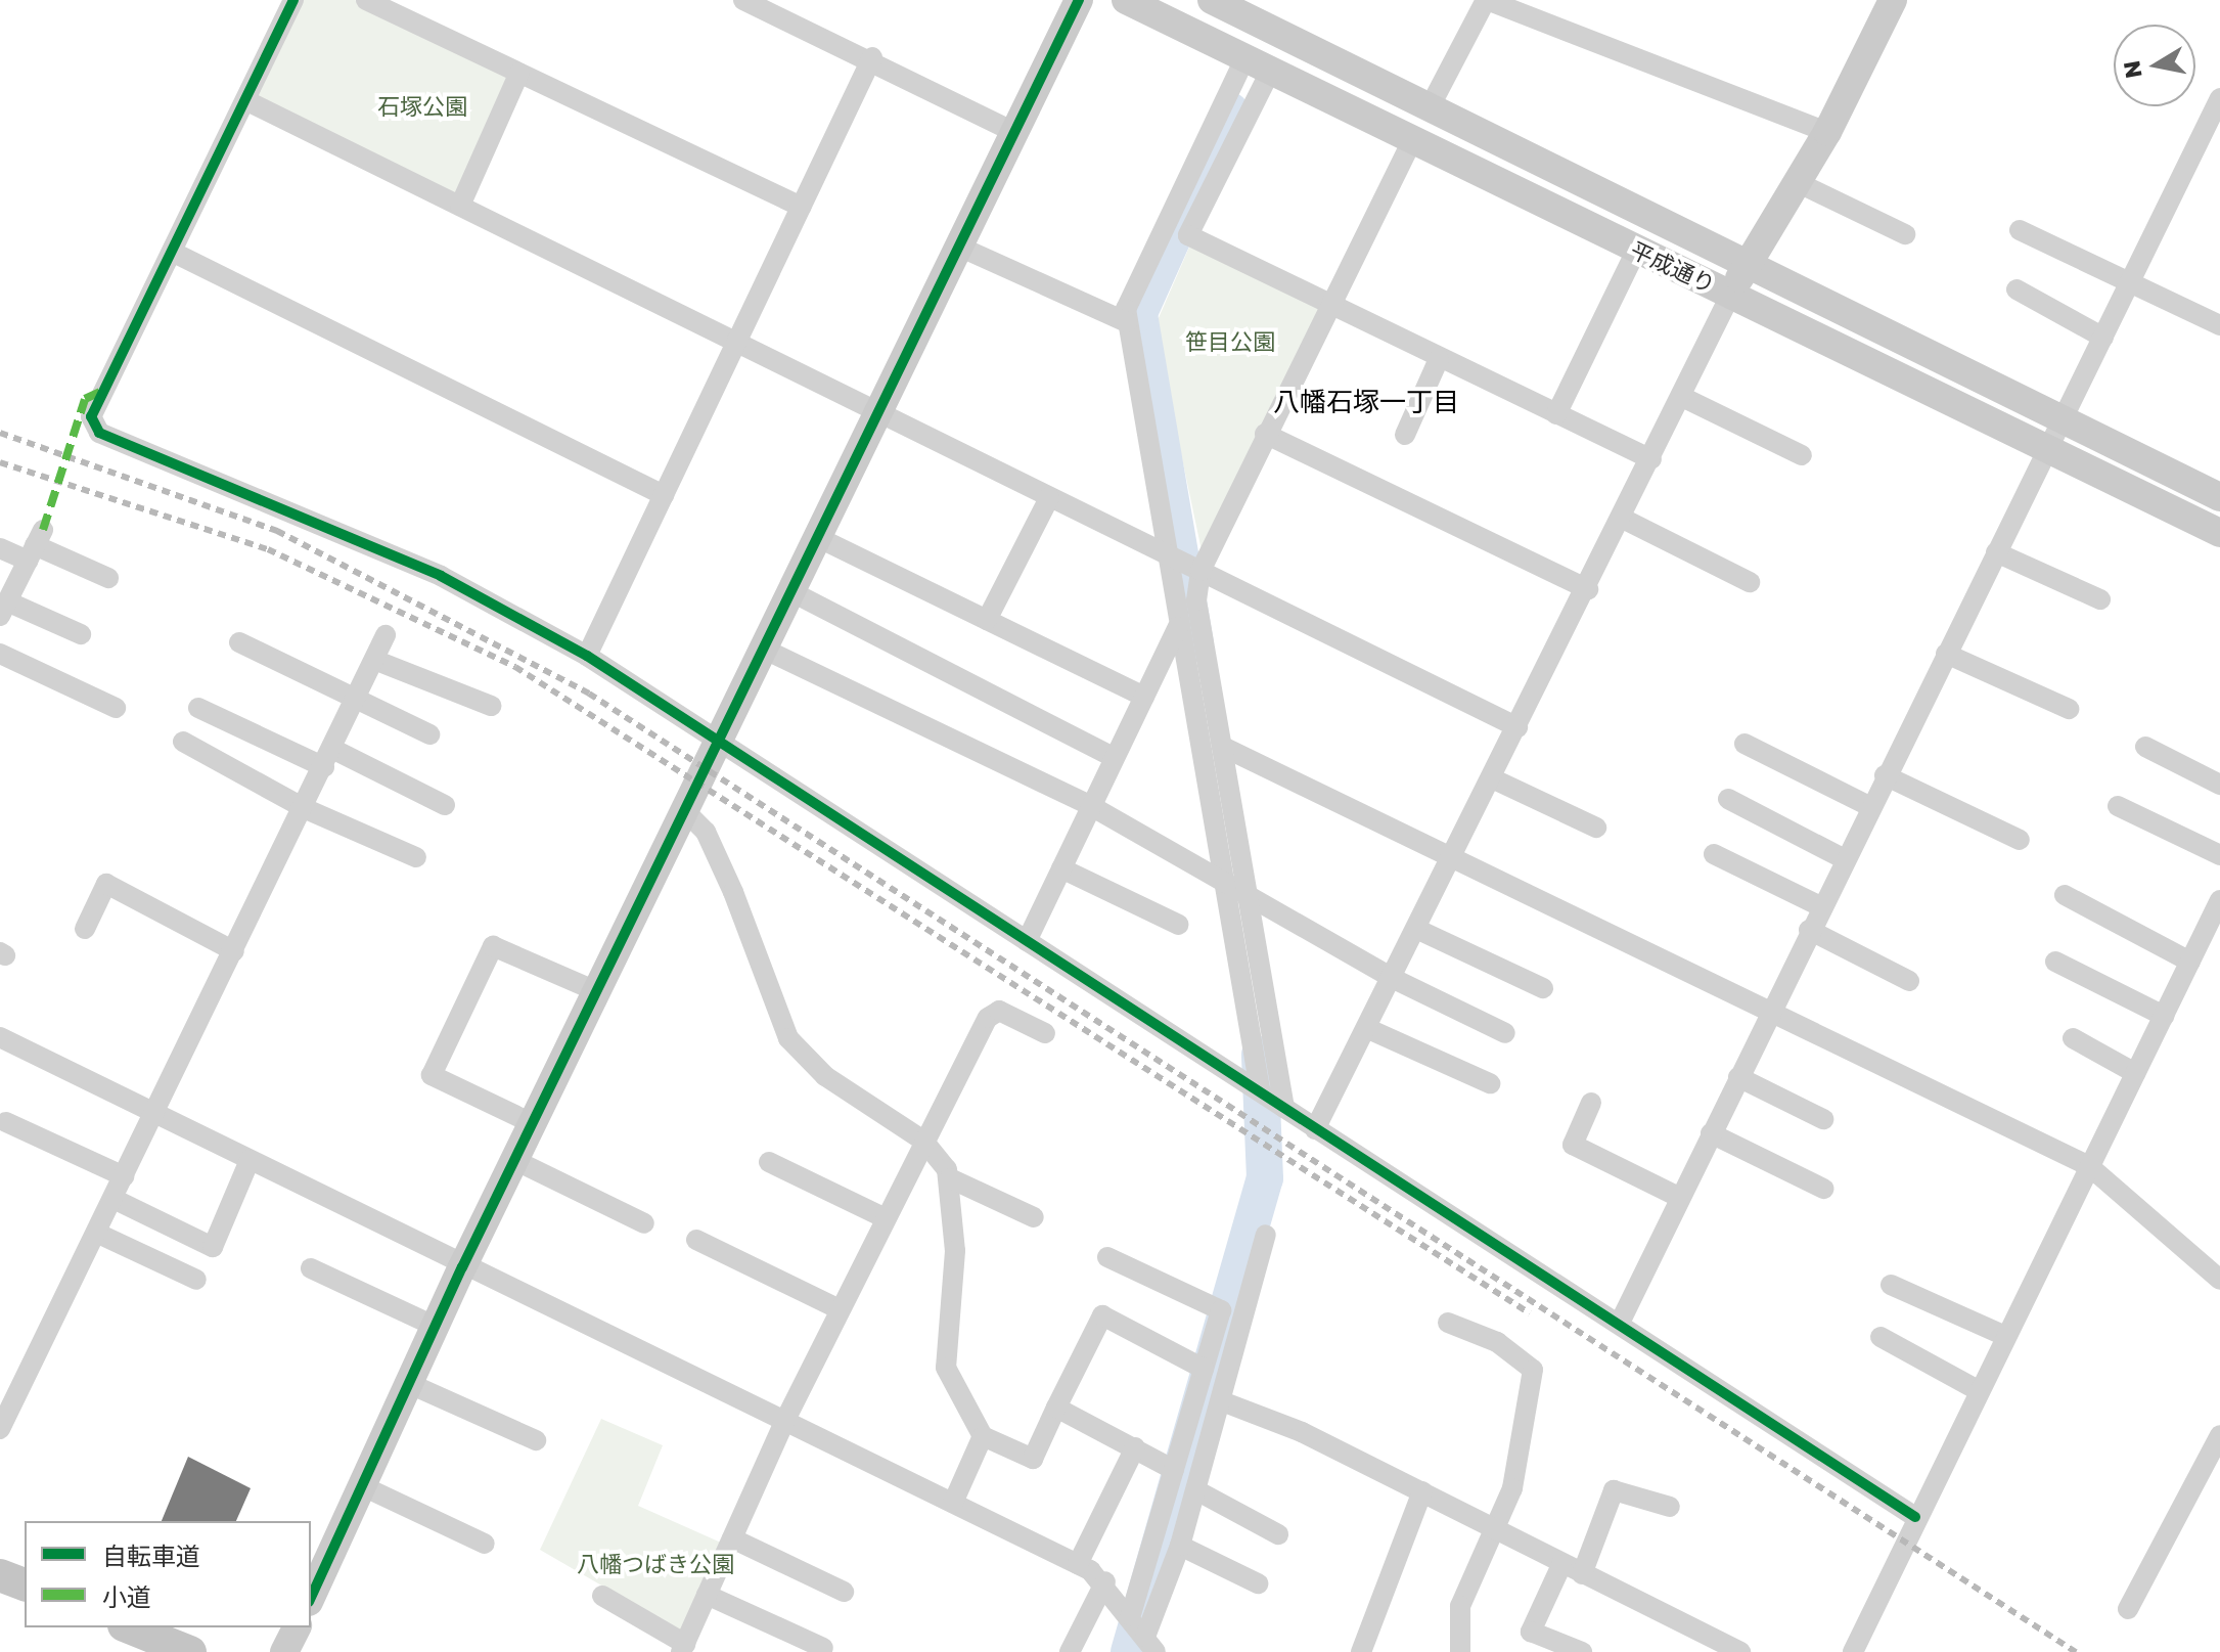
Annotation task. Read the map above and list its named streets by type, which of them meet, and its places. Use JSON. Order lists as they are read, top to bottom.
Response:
{
  "streets": {
    "street": ["平成通り"]
  },
  "districts": ["八幡石塚一丁目"],
  "parks": ["石塚公園", "笹目公園", "八幡つばき公園"],
  "legend": ["自転車道", "小道"],
  "north": "left"
}
